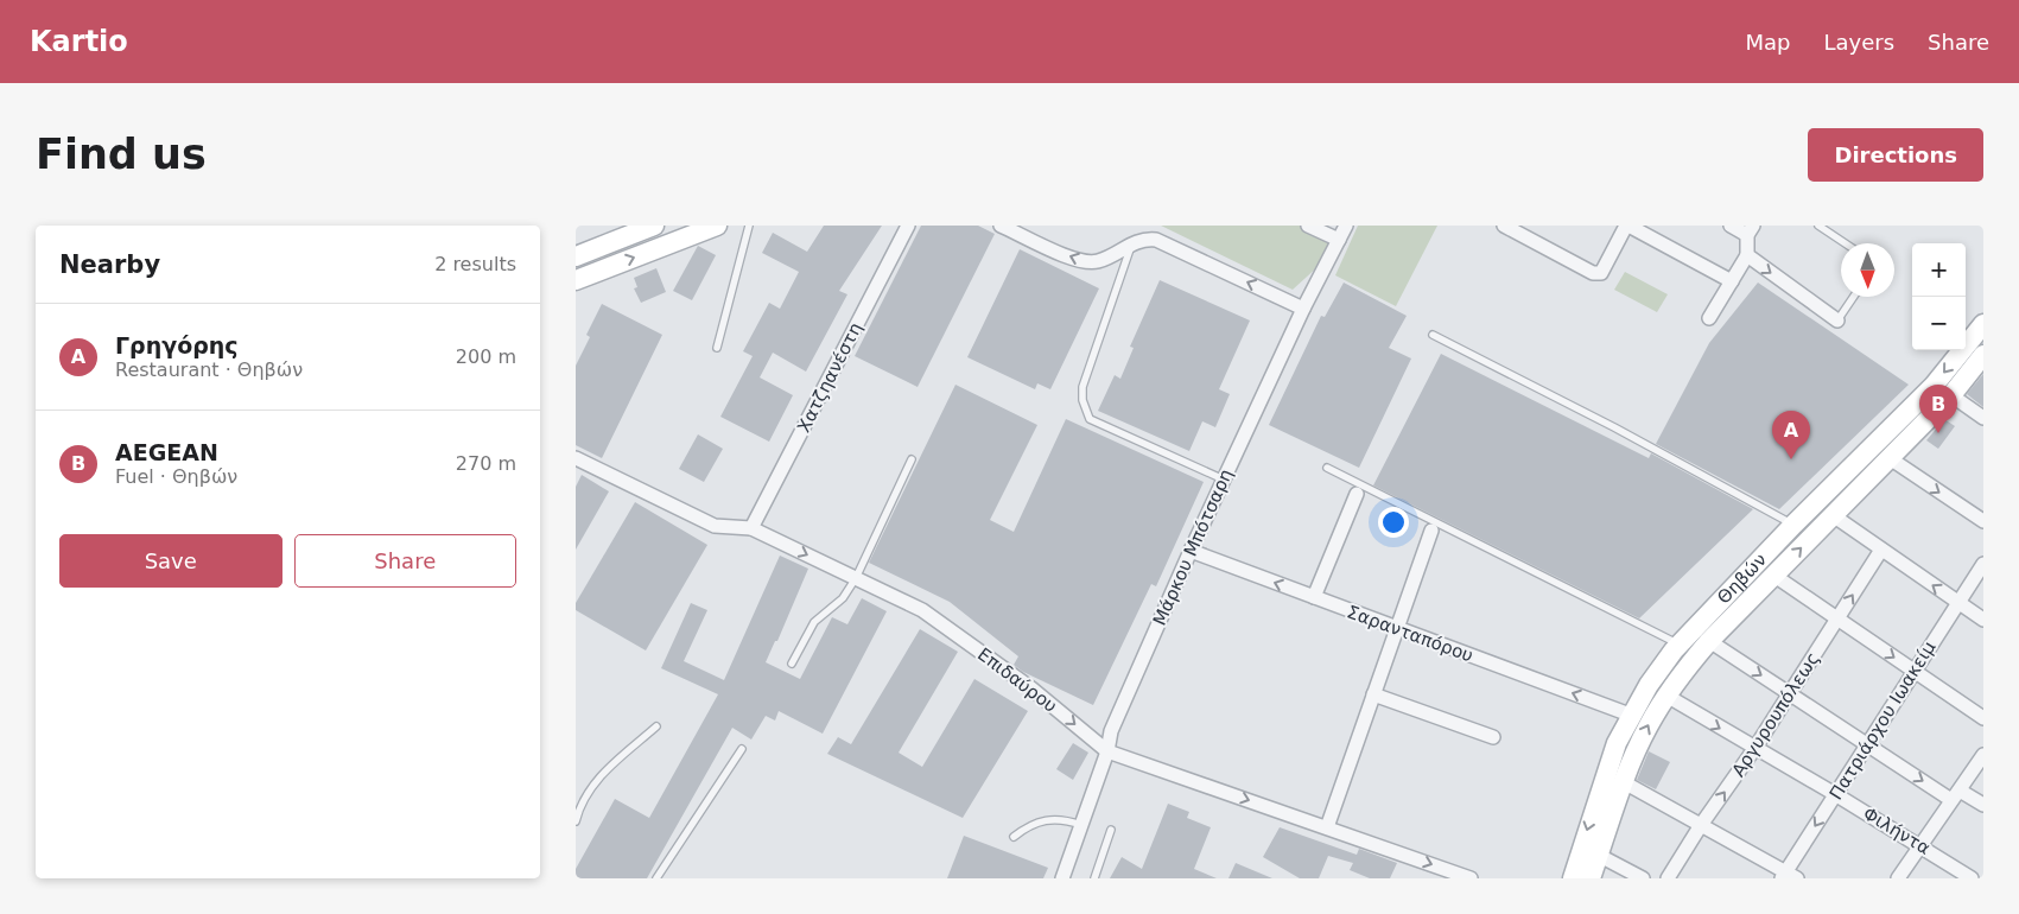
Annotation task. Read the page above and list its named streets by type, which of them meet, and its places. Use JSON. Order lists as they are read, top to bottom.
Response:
{
  "streets": {
    "main road": ["Θηβών"],
    "street": [
      "Χατζηανέστη",
      "Μάρκου Μπότσαρη",
      "Σαρανταπόρου",
      "Επιδαύρου",
      "Αργυρουπόλεως",
      "Πατριάρχου Ιωακείμ",
      "Φιλήντα"
    ]
  },
  "crossings": [
    ["Χατζηανέστη", "Επιδαύρου"],
    ["Μάρκου Μπότσαρη", "Σαρανταπόρου"],
    ["Μάρκου Μπότσαρη", "Επιδαύρου"],
    ["Θηβών", "Σαρανταπόρου"],
    ["Θηβών", "Φιλήντα"],
    ["Αργυρουπόλεως", "Φιλήντα"],
    ["Πατριάρχου Ιωακείμ", "Φιλήντα"]
  ],
  "one_way": ["Επιδαύρου", "Αργυρουπόλεως"],
  "north": "bottom",
  "page": {
    "header": "Kartio",
    "nav": ["Map", "Layers", "Share"],
    "buttons": [
      "Directions",
      ["Save", "Share"]
    ],
    "title": "Find us",
    "heading": ["Nearby", "2 results"],
    "map_buttons": ["+", "−"],
    "list": [
      {
        "mark": "A",
        "name": "Γρηγόρης",
        "note": "Restaurant · Θηβών",
        "value": "200 m"
      },
      {
        "mark": "B",
        "name": "AEGEAN",
        "note": "Fuel · Θηβών",
        "value": "270 m"
      }
    ],
    "pins": ["B", "A"]
  }
}
